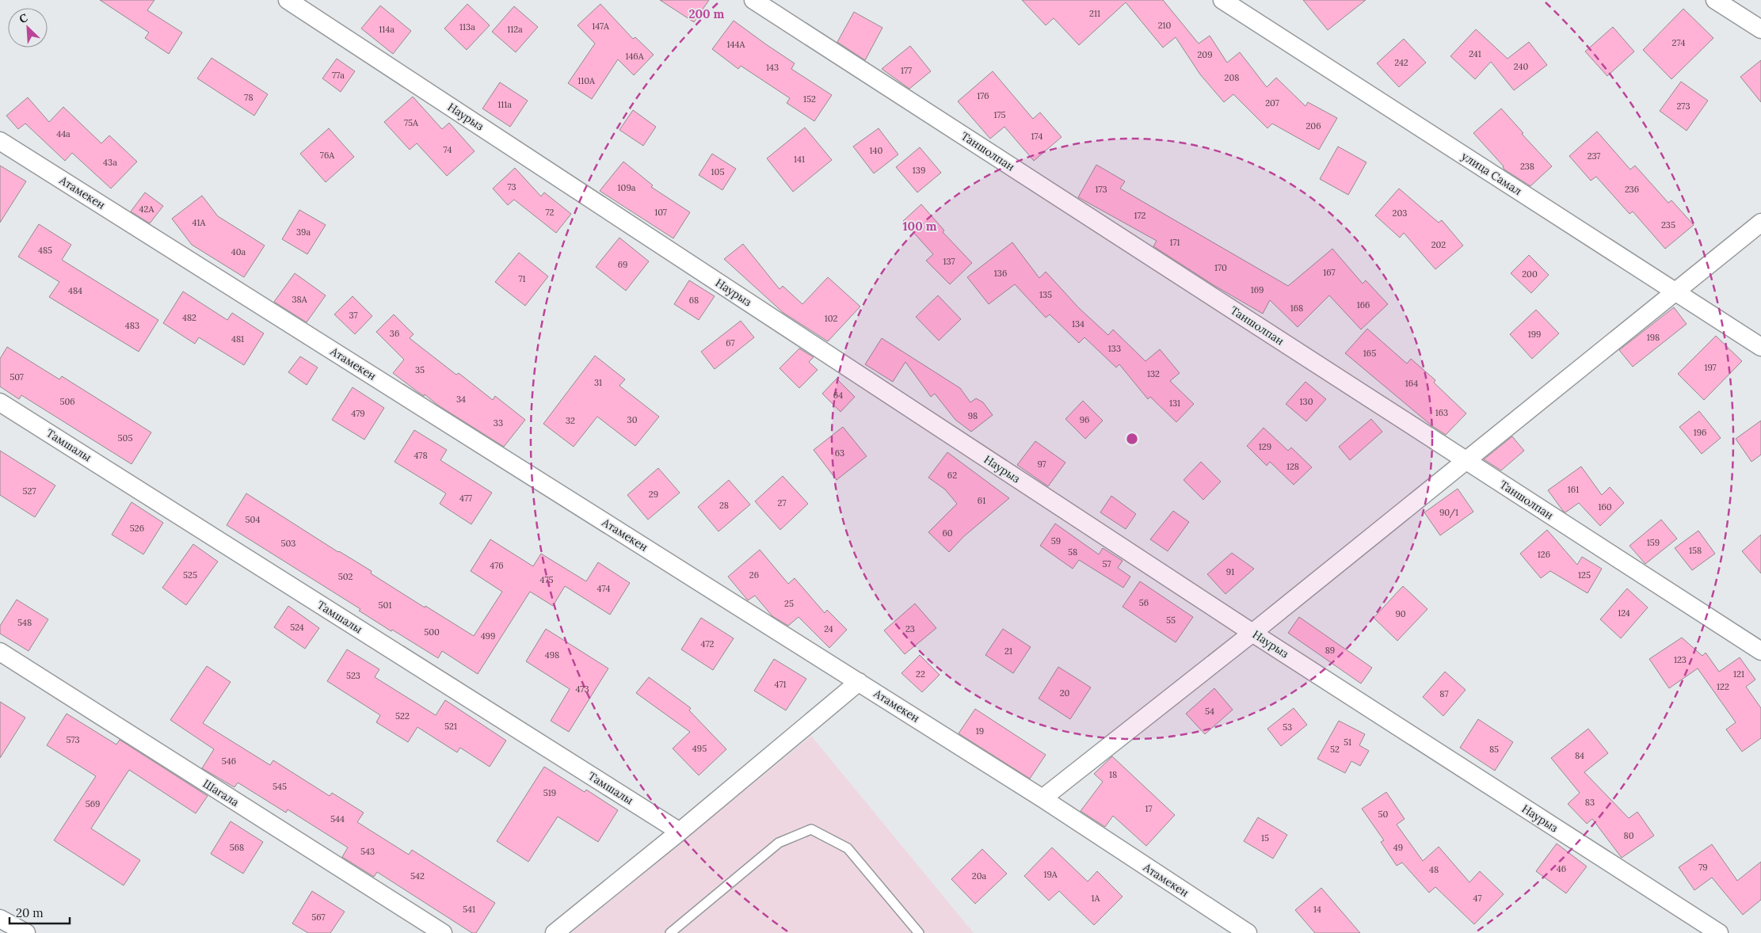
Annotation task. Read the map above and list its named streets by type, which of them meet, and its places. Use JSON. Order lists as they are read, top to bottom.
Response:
{
  "streets": {
    "street": [
      "Наурыз",
      "Таншолпан",
      "улица Самал",
      "Атамекен",
      "Тамшалы",
      "Шагала"
    ]
  },
  "house_numbers": [
    "211",
    "210",
    "147А",
    "113а",
    "114а",
    "112а",
    "274",
    "144А",
    "241",
    "209",
    "146А",
    "242",
    "240",
    "143",
    "177",
    "77а",
    "208",
    "110А",
    "176",
    "78",
    "152",
    "207",
    "111а",
    "273",
    "175",
    "75А",
    "206",
    "44а",
    "174",
    "74",
    "140",
    "76А",
    "237",
    "141",
    "43а",
    "238",
    "139",
    "105",
    "73",
    "109а",
    "173",
    "236",
    "42А",
    "72",
    "107",
    "203",
    "172",
    "41А",
    "235",
    "39а",
    "171",
    "202",
    "485",
    "40а",
    "137",
    "69",
    "170",
    "167",
    "136",
    "200",
    "71",
    "169",
    "484",
    "135",
    "38А",
    "68",
    "166",
    "168",
    "37",
    "482",
    "102",
    "134",
    "483",
    "36",
    "199",
    "198",
    "481",
    "67",
    "133",
    "165",
    "197",
    "35",
    "132",
    "507",
    "31",
    "164",
    "64",
    "34",
    "506",
    "130",
    "131",
    "163",
    "479",
    "98",
    "30",
    "96",
    "32",
    "33",
    "196",
    "505",
    "129",
    "63",
    "478",
    "97",
    "128",
    "62",
    "161",
    "527",
    "29",
    "477",
    "61",
    "27",
    "28",
    "160",
    "90/1",
    "504",
    "526",
    "60",
    "59",
    "159",
    "503",
    "158",
    "58",
    "126",
    "57",
    "476",
    "91",
    "525",
    "26",
    "125",
    "502",
    "475",
    "474",
    "56",
    "25",
    "501",
    "124",
    "90",
    "55",
    "548",
    "524",
    "24",
    "23",
    "500",
    "499",
    "472",
    "89",
    "21",
    "498",
    "123",
    "22",
    "121",
    "523",
    "471",
    "122",
    "473",
    "20",
    "87",
    "54",
    "522",
    "521",
    "53",
    "19",
    "573",
    "51",
    "495",
    "52",
    "85",
    "84",
    "546",
    "18",
    "545",
    "519",
    "83",
    "569",
    "17",
    "50",
    "544",
    "80",
    "15",
    "568",
    "49",
    "543",
    "79",
    "46",
    "48",
    "19А",
    "542",
    "20а",
    "1А",
    "47",
    "541",
    "14",
    "567"
  ],
  "scale_bar": "20 m",
  "north": "top left",
  "rings": ["200 m", "100 m"]
}
